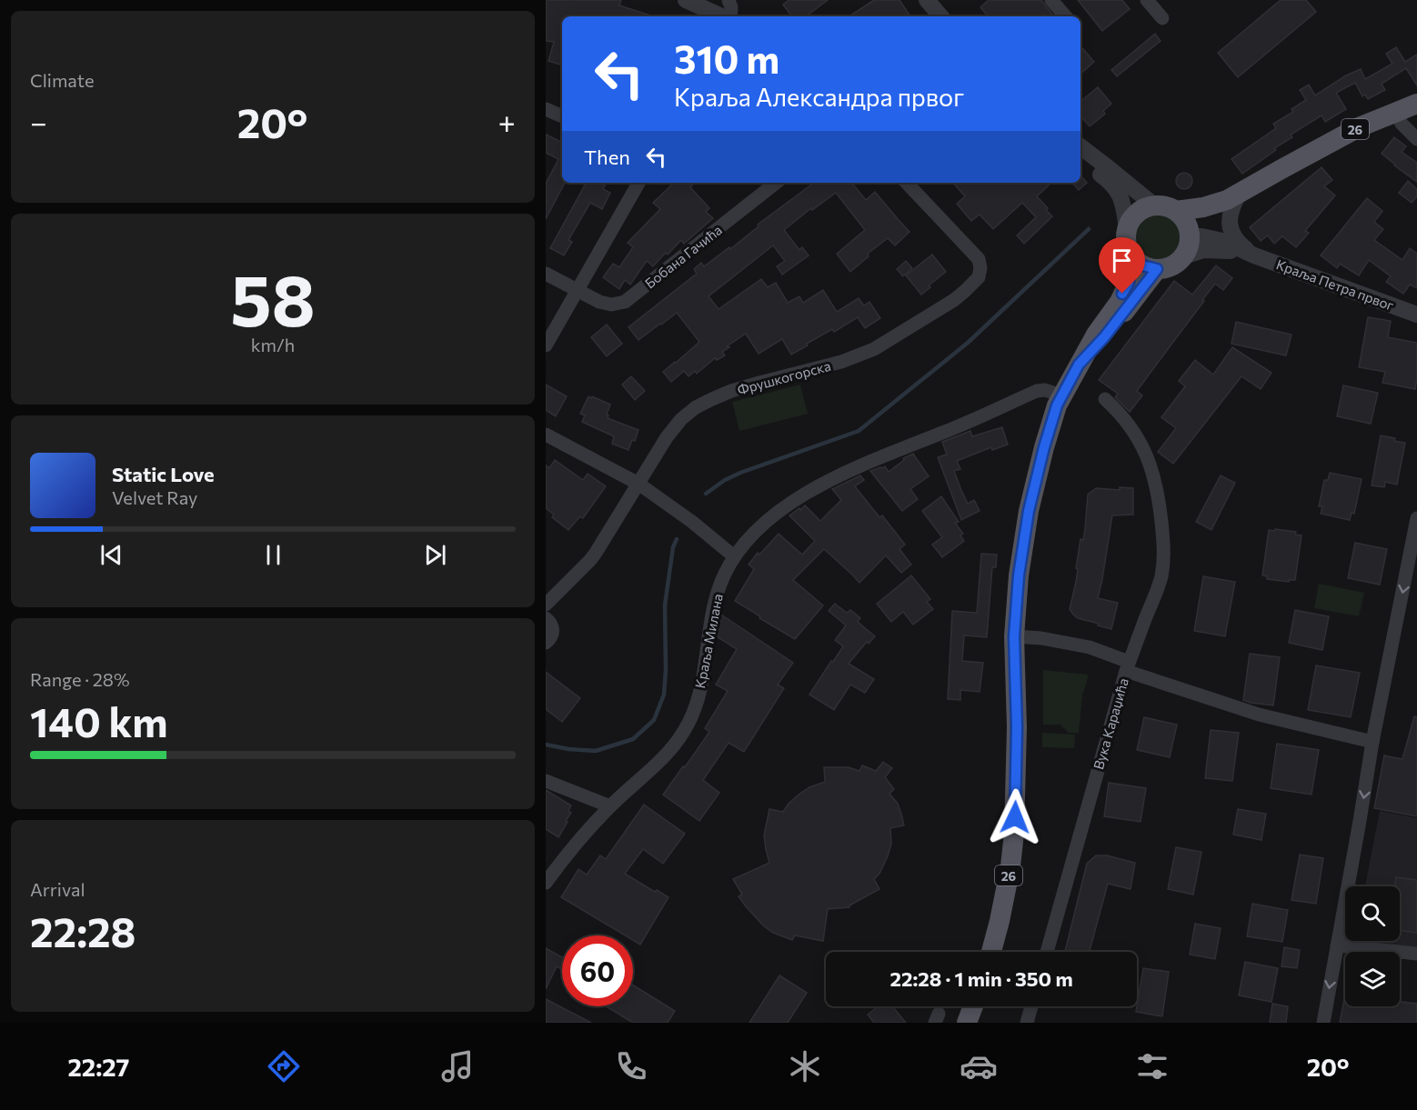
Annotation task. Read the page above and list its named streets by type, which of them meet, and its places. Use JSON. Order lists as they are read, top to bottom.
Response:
{
  "streets": {
    "main road": ["26"],
    "street": [
      "Бобана Гачића",
      "Краља Петра првог",
      "Фрушкогорска",
      "Краља Милана",
      "Вука Караџића"
    ]
  },
  "crossings": [
    ["26", "Краља Петра првог"],
    ["26", "Краља Милана"],
    ["26", "Вука Караџића"]
  ],
  "page": {
    "tile": [
      "Climate",
      ["58", "km/h"],
      ["Range · 28%", "140 km"],
      ["Arrival", "22:28"]
    ],
    "turn": ["310 m", "Краља Александра првог"],
    "heat": ["−", "20°", "+"],
    "then": "Then",
    "song": ["Static Love", "Velvet Ray"],
    "limit": "60",
    "trip": "22:28 · 1 min · 350 m",
    "tabs": ["22:27", "20°"]
  }
}
